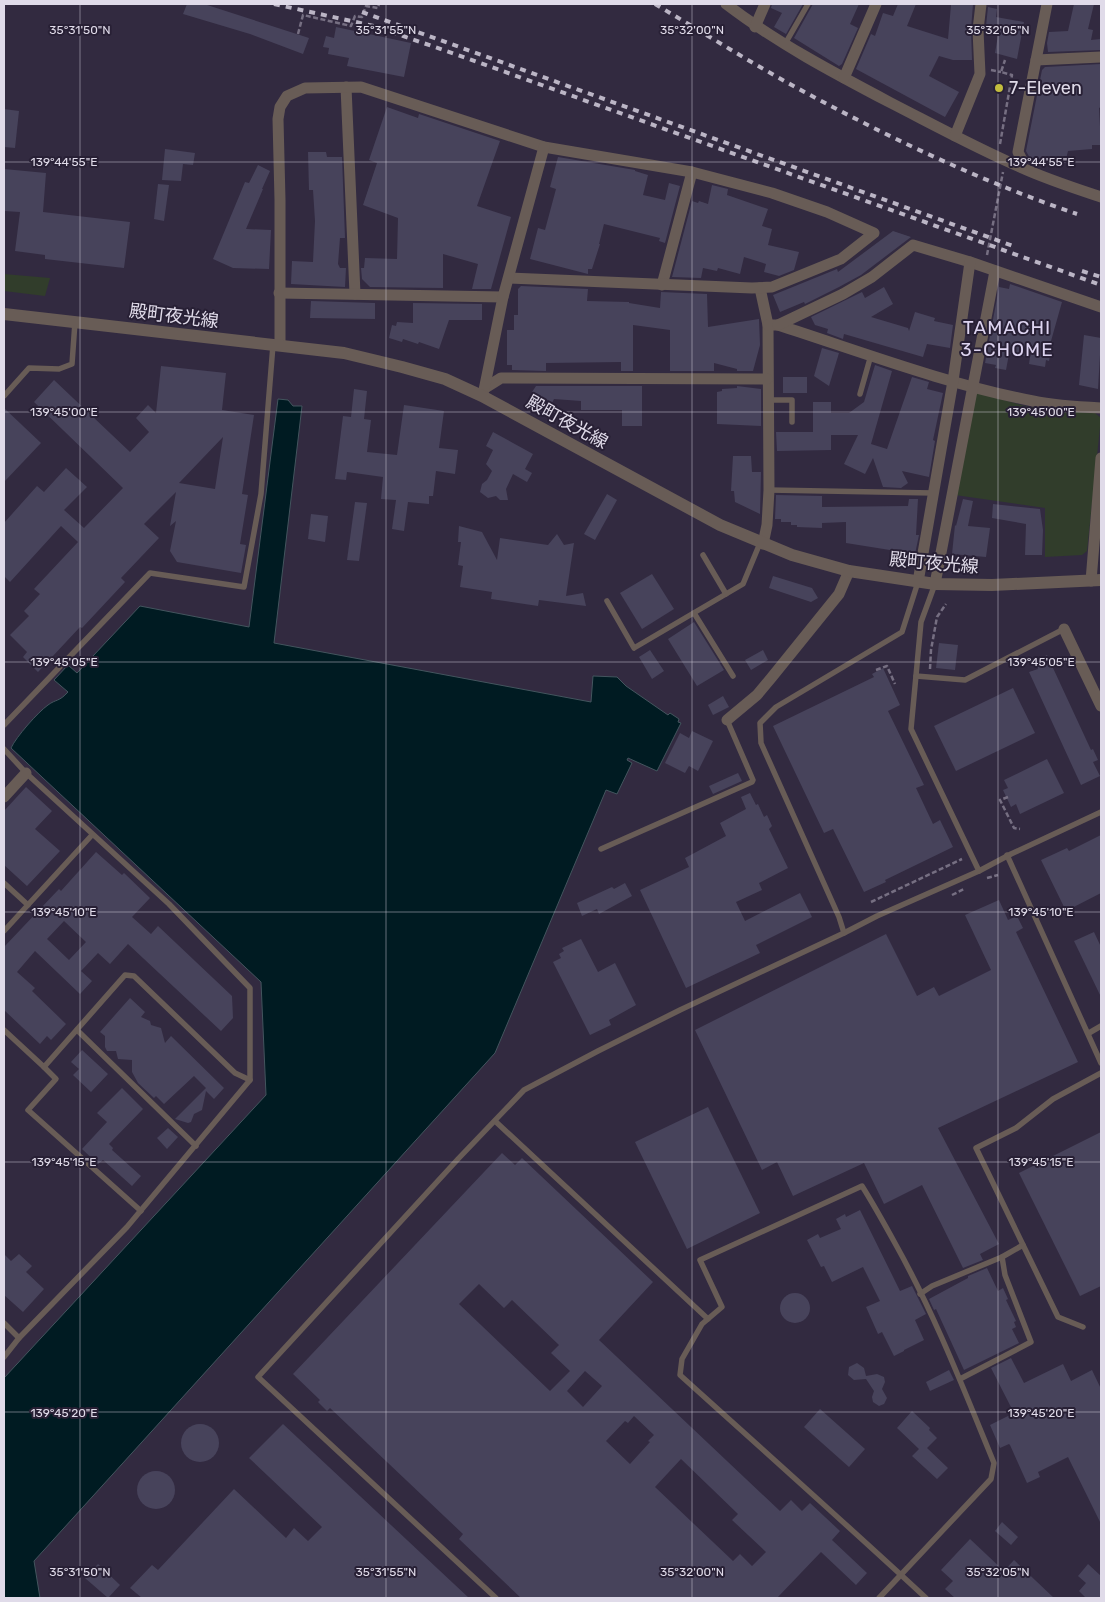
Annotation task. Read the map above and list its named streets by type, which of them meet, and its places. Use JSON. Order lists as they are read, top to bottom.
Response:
{
  "streets": {
    "street": ["殿町夜光線"]
  },
  "districts": ["TAMACHI 3-CHOME"],
  "places": ["7-Eleven"],
  "coordinates": [
    "35°31'50\"N",
    "35°31'55\"N",
    "35°32'00\"N",
    "35°32'05\"N",
    "139°44'55\"E",
    "139°45'00\"E",
    "139°45'05\"E",
    "139°45'10\"E",
    "139°45'15\"E",
    "139°45'20\"E"
  ]
}
